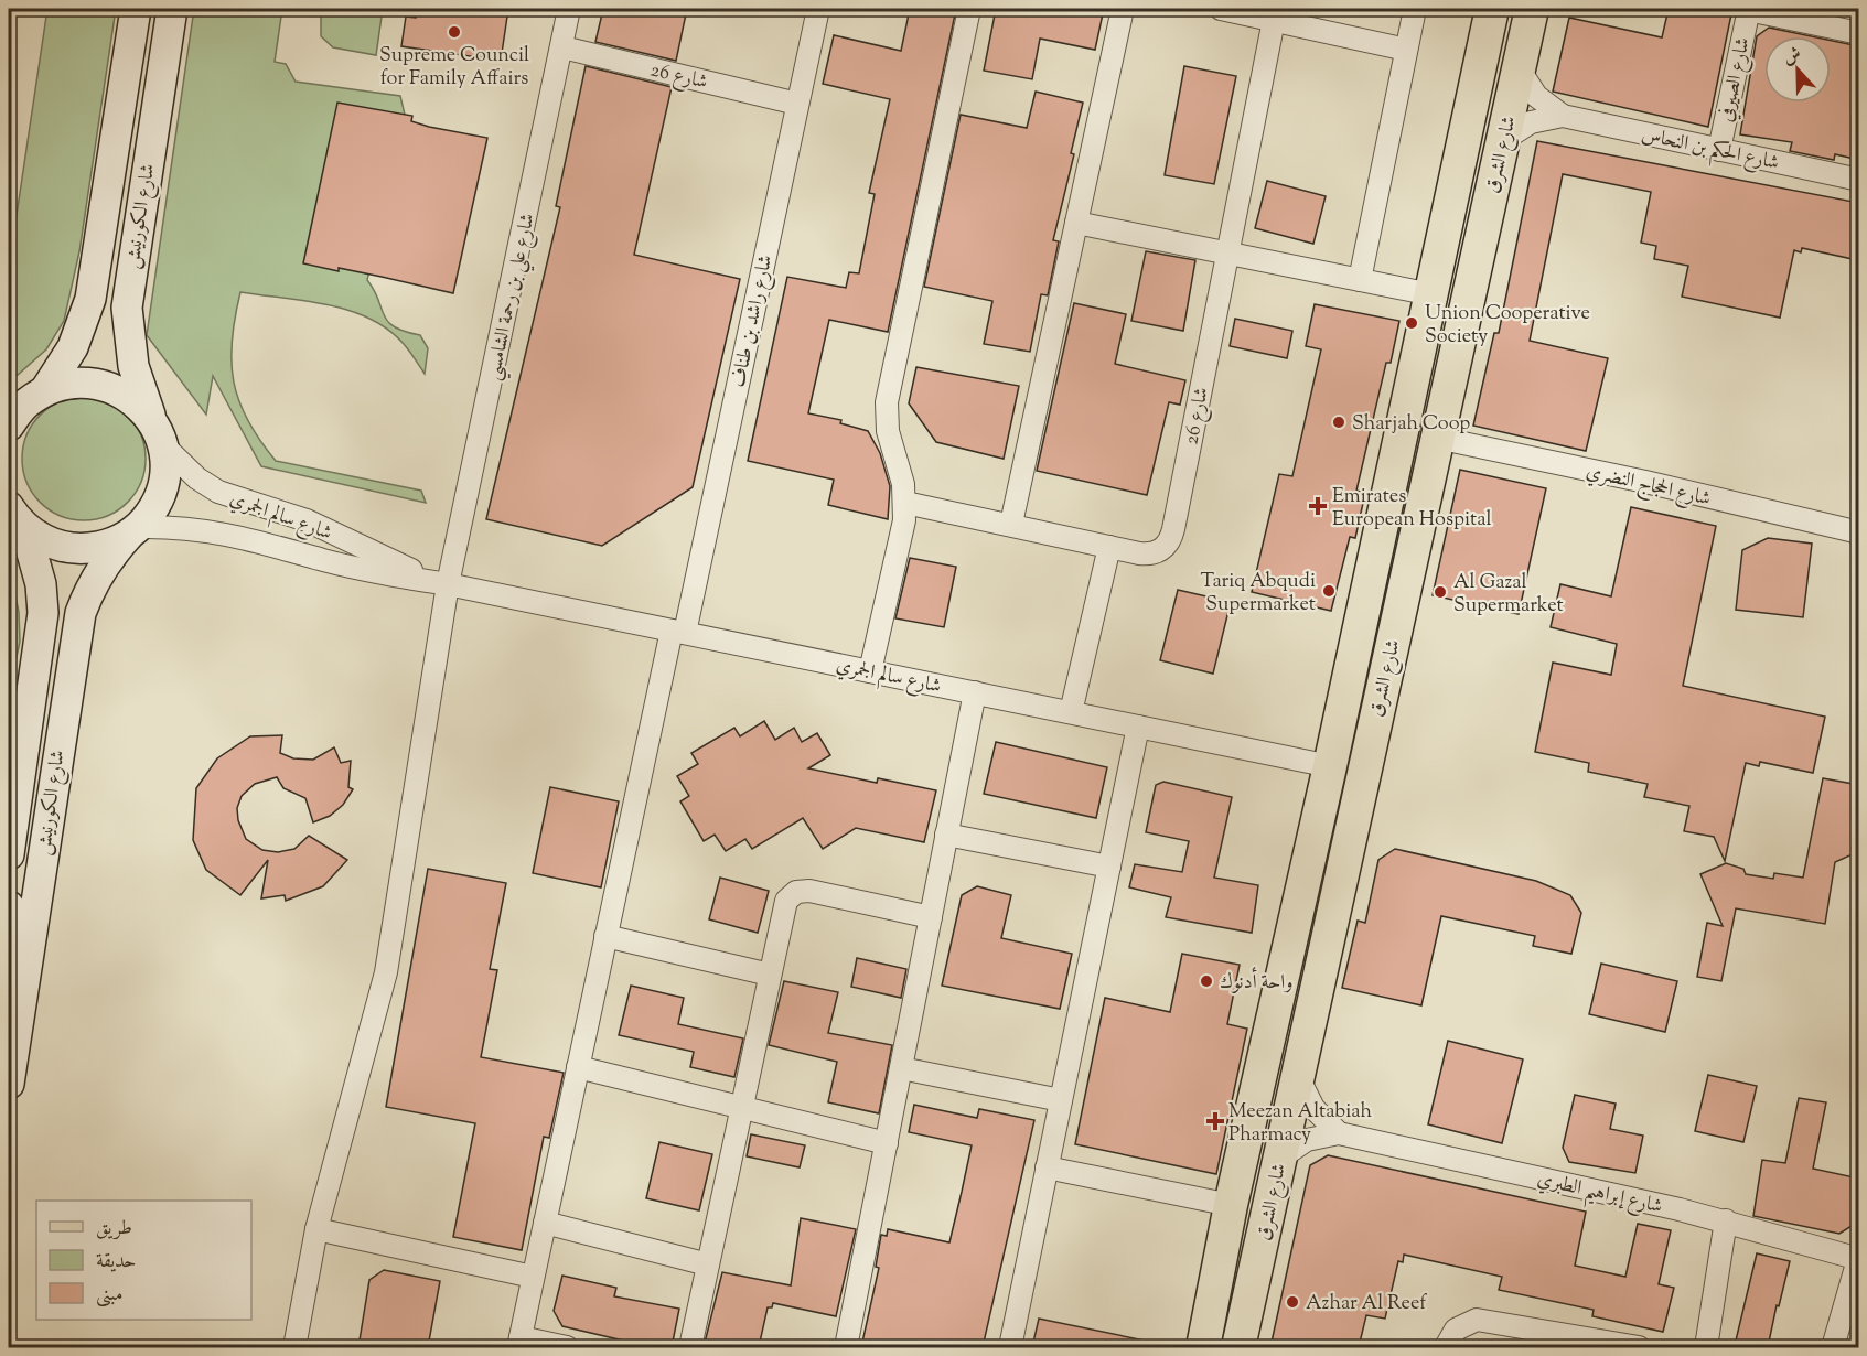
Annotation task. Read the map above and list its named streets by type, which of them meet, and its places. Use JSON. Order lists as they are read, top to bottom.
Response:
{
  "streets": {
    "main road": ["شارع الشرق", "شارع الكورنيش"],
    "street": [
      "شارع 26",
      "شارع الصيرفي",
      "شارع الحكم بن النحاس",
      "شارع علي بن رحمة الشامسي",
      "شارع راشد بن طناف",
      "شارع الحجاج النضري",
      "شارع سالم الجمري",
      "شارع إبراهيم الطبري"
    ]
  },
  "crossings": [
    ["شارع 26", "شارع علي بن رحمة الشامسي"],
    ["شارع 26", "شارع راشد بن طناف"],
    ["شارع الصيرفي", "شارع الحكم بن النحاس"],
    ["شارع الحكم بن النحاس", "شارع الشرق"],
    ["شارع الشرق", "شارع الحجاج النضري"],
    ["شارع الشرق", "شارع سالم الجمري"],
    ["شارع الشرق", "شارع إبراهيم الطبري"],
    ["شارع الكورنيش", "شارع سالم الجمري"],
    ["شارع علي بن رحمة الشامسي", "شارع سالم الجمري"],
    ["شارع راشد بن طناف", "شارع سالم الجمري"]
  ],
  "places": {
    "other": [
      "Supreme Council for Family Affairs",
      "Union Cooperative Society",
      "Sharjah Coop",
      "Tariq Abqudi Supermarket",
      "Al Gazal Supermarket",
      "واحة أدنوك",
      "Azhar Al Reef"
    ],
    "health": ["Emirates European Hospital", "Meezan Altabiah Pharmacy"]
  },
  "legend": ["طريق", "حديقة", "مبنى"],
  "north": "top"
}
